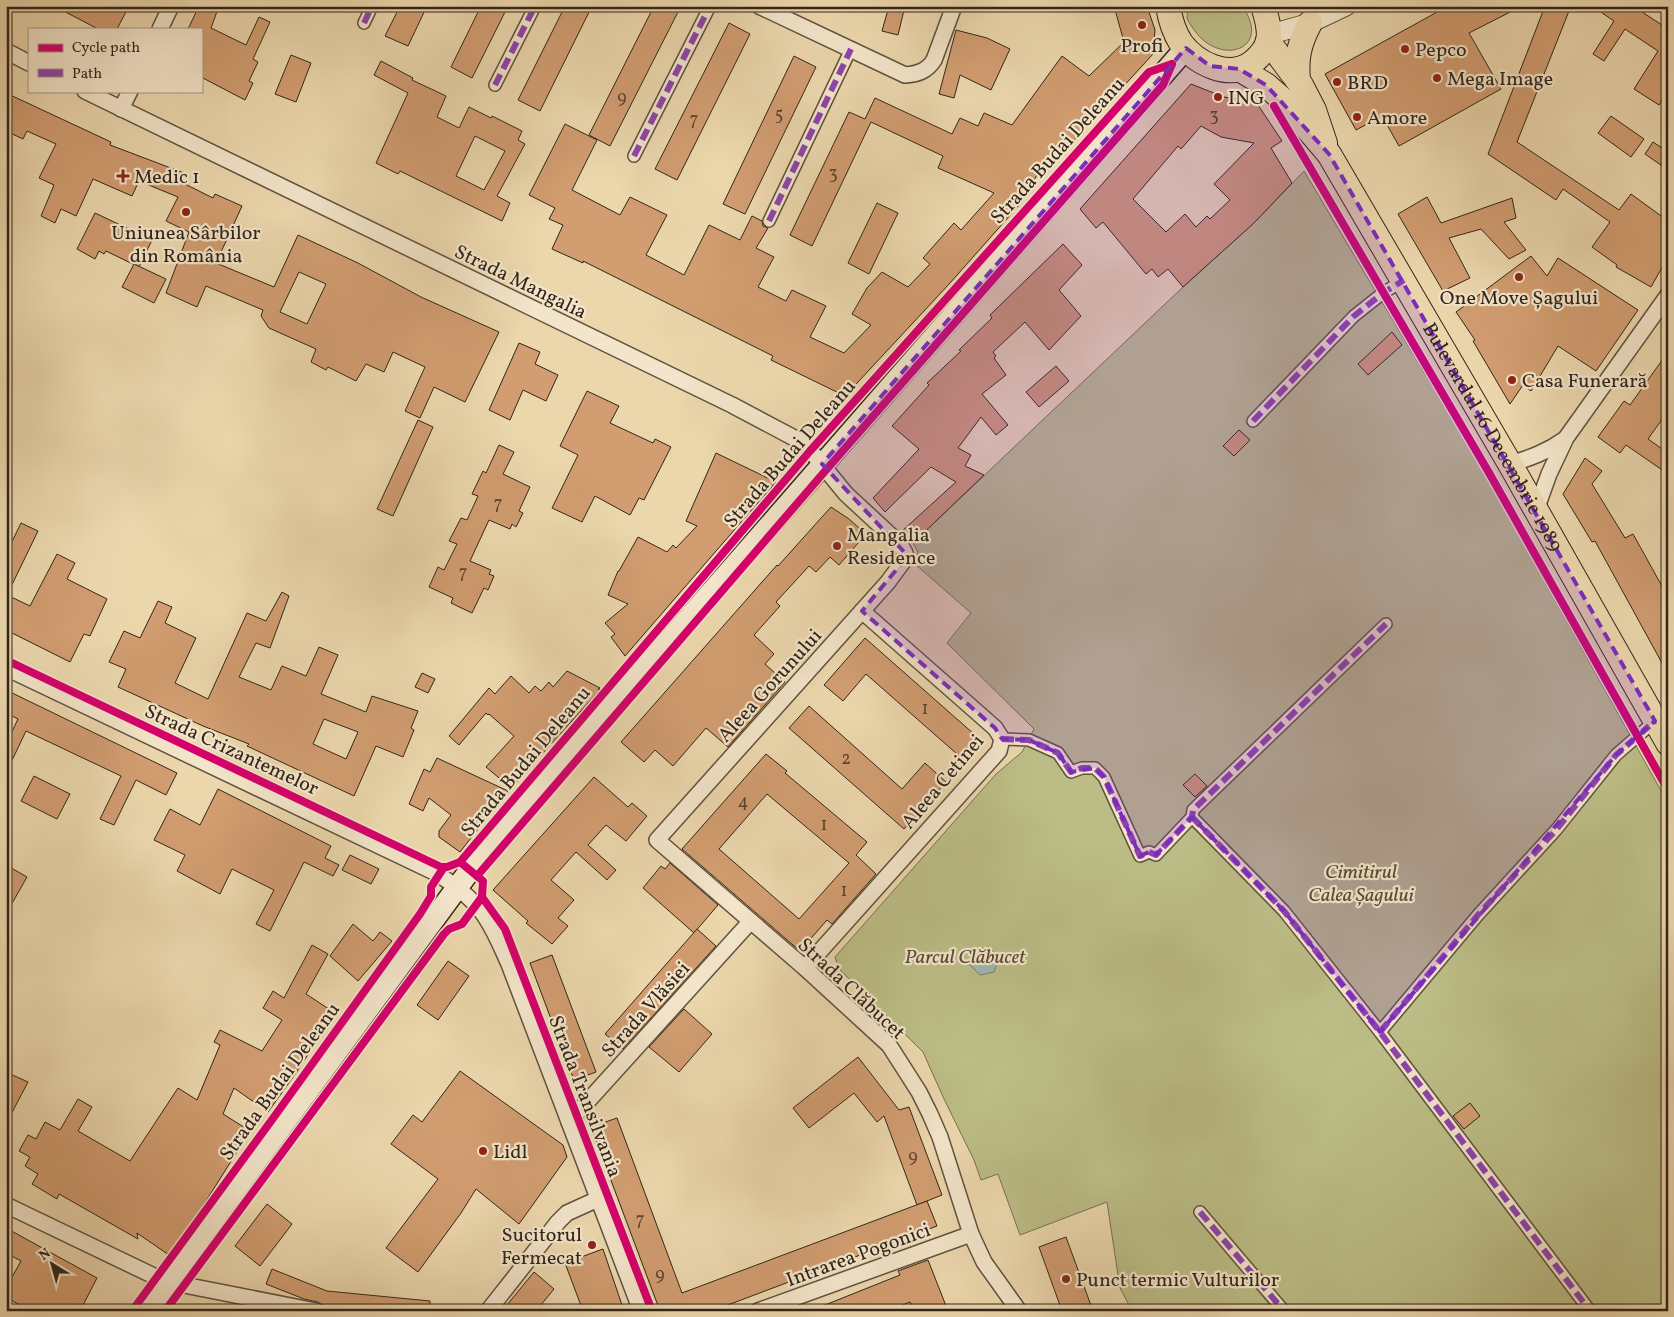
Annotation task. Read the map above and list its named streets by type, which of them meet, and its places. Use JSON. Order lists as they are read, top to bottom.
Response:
{
  "streets": {
    "main road": ["Strada Budai Deleanu", "Bulevardul 16 Decembrie 1989"],
    "street": [
      "Strada Mangalia",
      "Aleea Gorunului",
      "Strada Crizantemelor",
      "Aleea Cetinei",
      "Strada Clăbucet",
      "Strada Vlăsiei",
      "Strada Transilvania",
      "Intrarea Pogonici"
    ]
  },
  "crossings": [
    ["Strada Budai Deleanu", "Strada Mangalia"],
    ["Strada Budai Deleanu", "Strada Crizantemelor"],
    ["Strada Budai Deleanu", "Strada Transilvania"],
    ["Strada Mangalia", "Aleea Gorunului"],
    ["Aleea Gorunului", "Aleea Cetinei"],
    ["Aleea Gorunului", "Strada Clăbucet"],
    ["Strada Crizantemelor", "Strada Transilvania"],
    ["Aleea Cetinei", "Strada Clăbucet"],
    ["Strada Clăbucet", "Strada Vlăsiei"],
    ["Strada Clăbucet", "Intrarea Pogonici"],
    ["Strada Vlăsiei", "Strada Transilvania"]
  ],
  "parks": ["Cimitirul Calea Șagului", "Parcul Clăbucet"],
  "places": {
    "other": [
      "Profi",
      "Pepco",
      "Mega Image",
      "BRD",
      "ING",
      "Amore",
      "Uniunea Sârbilor din România",
      "One Move Șagului",
      "Casa Funerară",
      "Mangalia Residence",
      "Lidl",
      "Sucitorul Fermecat",
      "Punct termic Vulturilor"
    ],
    "health": ["Medic 1"]
  },
  "house_numbers": [
    "9",
    "5",
    "3",
    "7",
    "3",
    "7",
    "7",
    "1",
    "2",
    "4",
    "1",
    "1",
    "9",
    "7",
    "9"
  ],
  "legend": ["Cycle path", "Path"],
  "north": "top left"
}
